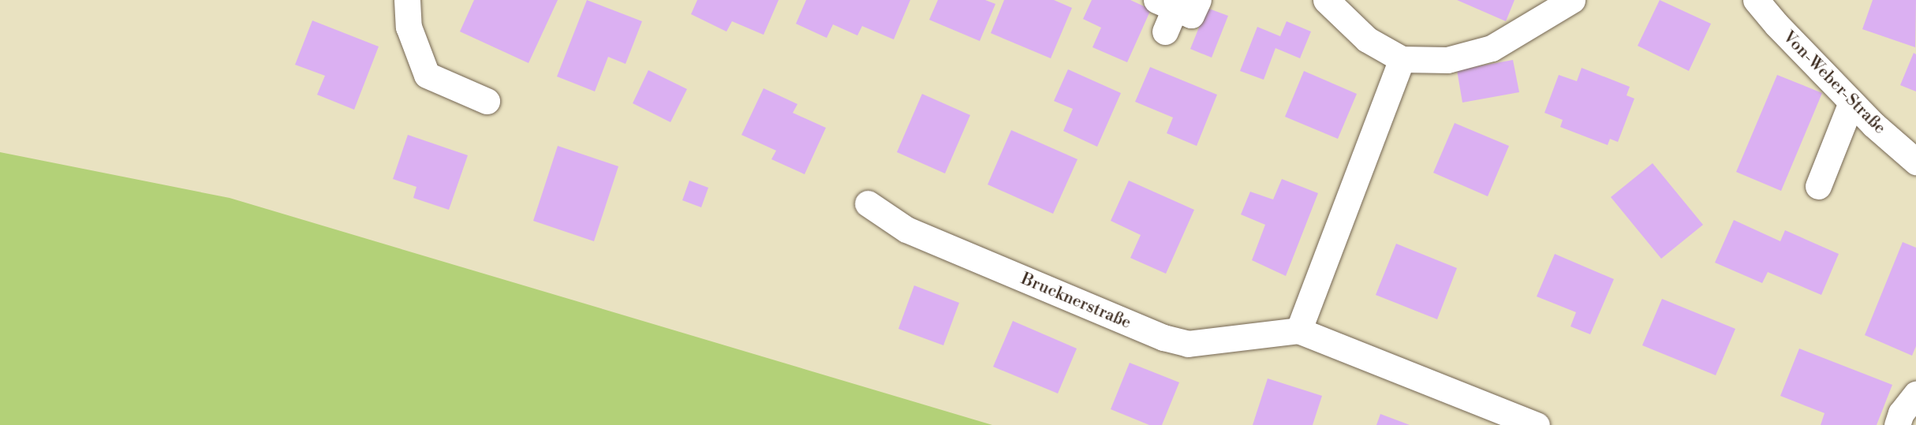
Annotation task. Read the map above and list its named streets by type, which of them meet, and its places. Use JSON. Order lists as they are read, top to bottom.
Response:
{
  "streets": {
    "street": ["Von-Weber-Straße", "Brucknerstraße"]
  }
}
